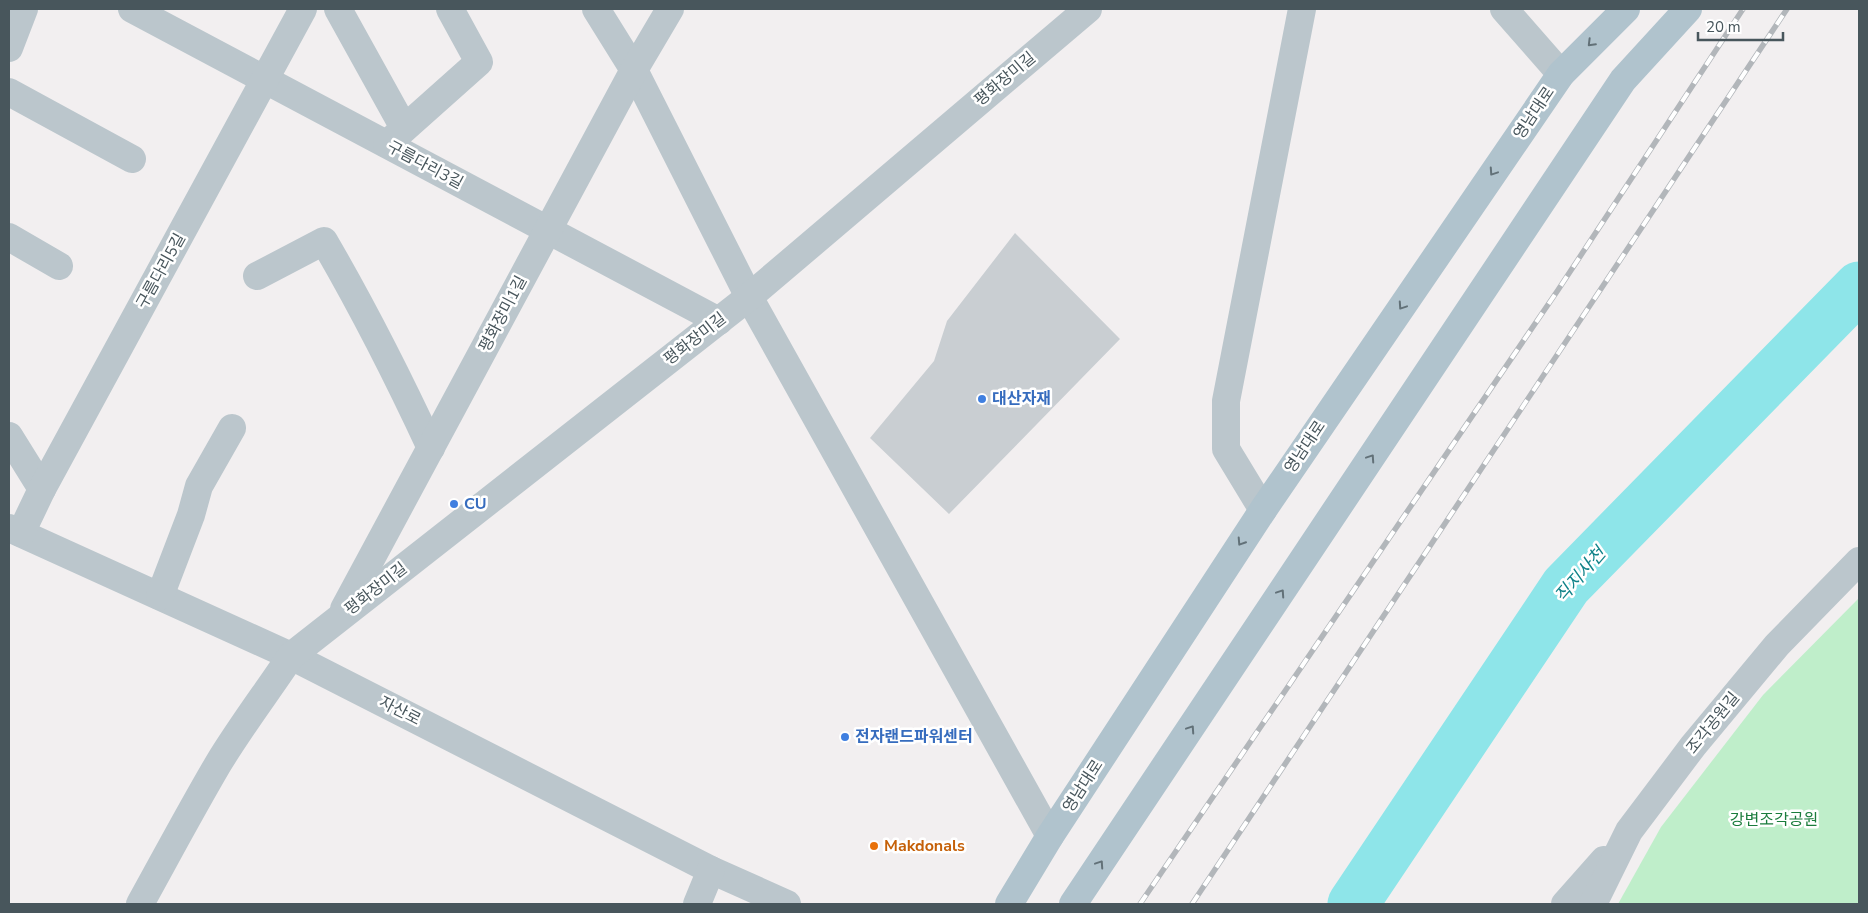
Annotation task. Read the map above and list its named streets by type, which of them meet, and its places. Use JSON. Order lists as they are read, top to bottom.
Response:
{
  "streets": {
    "main road": ["영남대로"],
    "street": [
      "평화장미길",
      "구름다리3길",
      "구름다리5길",
      "평화장미1길",
      "자산로",
      "조각공원길"
    ]
  },
  "crossings": [
    ["평화장미길", "구름다리3길"],
    ["평화장미길", "평화장미1길"],
    ["평화장미길", "자산로"],
    ["구름다리3길", "구름다리5길"],
    ["구름다리3길", "평화장미1길"],
    ["구름다리5길", "자산로"]
  ],
  "water": ["직지사천"],
  "parks": ["강변조각공원"],
  "places": [
    "대산자재",
    "CU",
    "전자랜드파워센터",
    "Makdonals"
  ],
  "scale_bar": "20 m"
}
